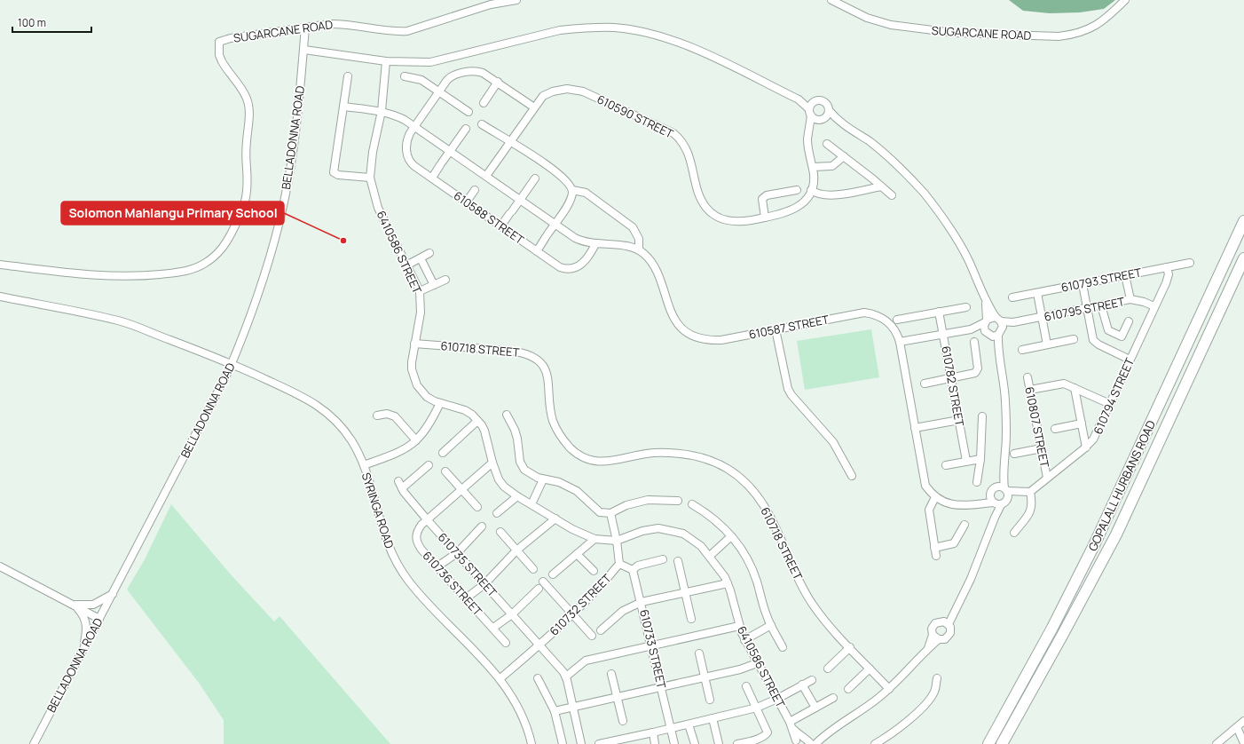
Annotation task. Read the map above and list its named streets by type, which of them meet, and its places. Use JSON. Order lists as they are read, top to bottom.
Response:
{
  "streets": {
    "highway": ["GOPALALL HURBANS ROAD"],
    "street": [
      "SUGARCANE ROAD",
      "610590 STREET",
      "BELLADONNA ROAD",
      "610588 STREET",
      "6410586 STREET",
      "610793 STREET",
      "610795 STREET",
      "610587 STREET",
      "610718 STREET",
      "610782 STREET",
      "610794 STREET",
      "610807 STREET",
      "SYRINGA ROAD",
      "610735 STREET",
      "610736 STREET",
      "610732 STREET",
      "610733 STREET"
    ]
  },
  "crossings": [
    ["SUGARCANE ROAD", "BELLADONNA ROAD"],
    ["610590 STREET", "610588 STREET"],
    ["BELLADONNA ROAD", "SYRINGA ROAD"],
    ["6410586 STREET", "610718 STREET"],
    ["6410586 STREET", "610736 STREET"],
    ["6410586 STREET", "610732 STREET"],
    ["610793 STREET", "610794 STREET"],
    ["610795 STREET", "610794 STREET"],
    ["610794 STREET", "610807 STREET"],
    ["SYRINGA ROAD", "610732 STREET"],
    ["610735 STREET", "610736 STREET"],
    ["610735 STREET", "610732 STREET"]
  ],
  "places": ["Solomon Mahlangu Primary School"],
  "scale_bar": "100 m"
}
